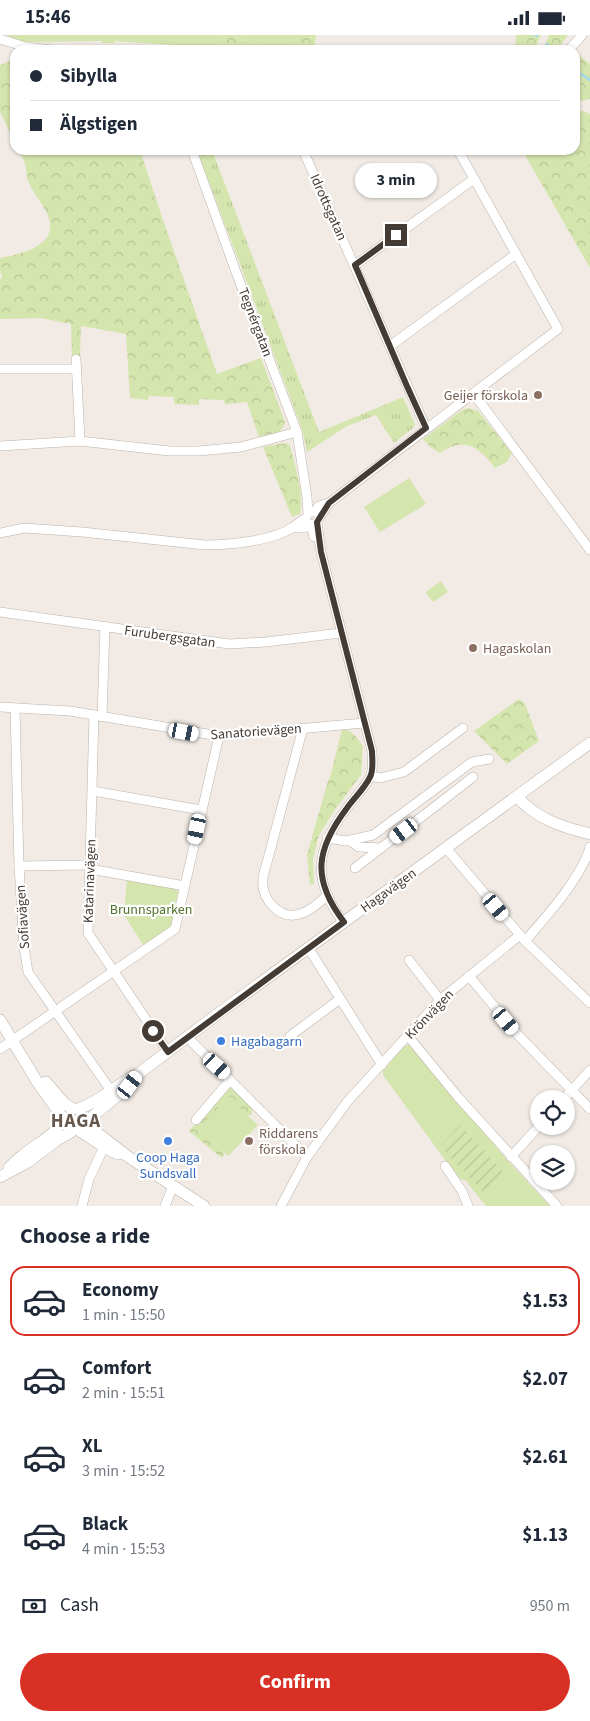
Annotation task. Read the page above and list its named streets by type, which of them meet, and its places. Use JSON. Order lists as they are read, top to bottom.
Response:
{
  "streets": {
    "street": [
      "Idrottsgatan",
      "Tegnérgatan",
      "Furubergsgatan",
      "Sanatorievägen",
      "Katarinavägen",
      "Hagavägen",
      "Sofiavägen",
      "Krönvägen"
    ]
  },
  "crossings": [
    ["Tegnérgatan", "Furubergsgatan"],
    ["Tegnérgatan", "Sanatorievägen"],
    ["Furubergsgatan", "Katarinavägen"],
    ["Sanatorievägen", "Katarinavägen"],
    ["Sanatorievägen", "Sofiavägen"],
    ["Katarinavägen", "Hagavägen"],
    ["Hagavägen", "Sofiavägen"]
  ],
  "districts": ["HAGA"],
  "parks": ["Brunnsparken"],
  "places": [
    "Geijer förskola",
    "Hagaskolan",
    "Hagabagarn",
    "Coop Haga Sundsvall",
    "Riddarens förskola"
  ],
  "page": {
    "status": "15:46",
    "banner": ["Sibylla", "Älgstigen"],
    "bubble": "3 min",
    "heading": "Choose a ride",
    "list": [
      {
        "name": "Economy",
        "note": "1 min · 15:50",
        "value": "$1.53"
      },
      {
        "name": "Comfort",
        "note": "2 min · 15:51",
        "value": "$2.07"
      },
      {
        "name": "XL",
        "note": "3 min · 15:52",
        "value": "$2.61"
      },
      {
        "name": "Black",
        "note": "4 min · 15:53",
        "value": "$1.13"
      }
    ],
    "pay": ["Cash", "950 m"],
    "buttons": "Confirm"
  }
}
